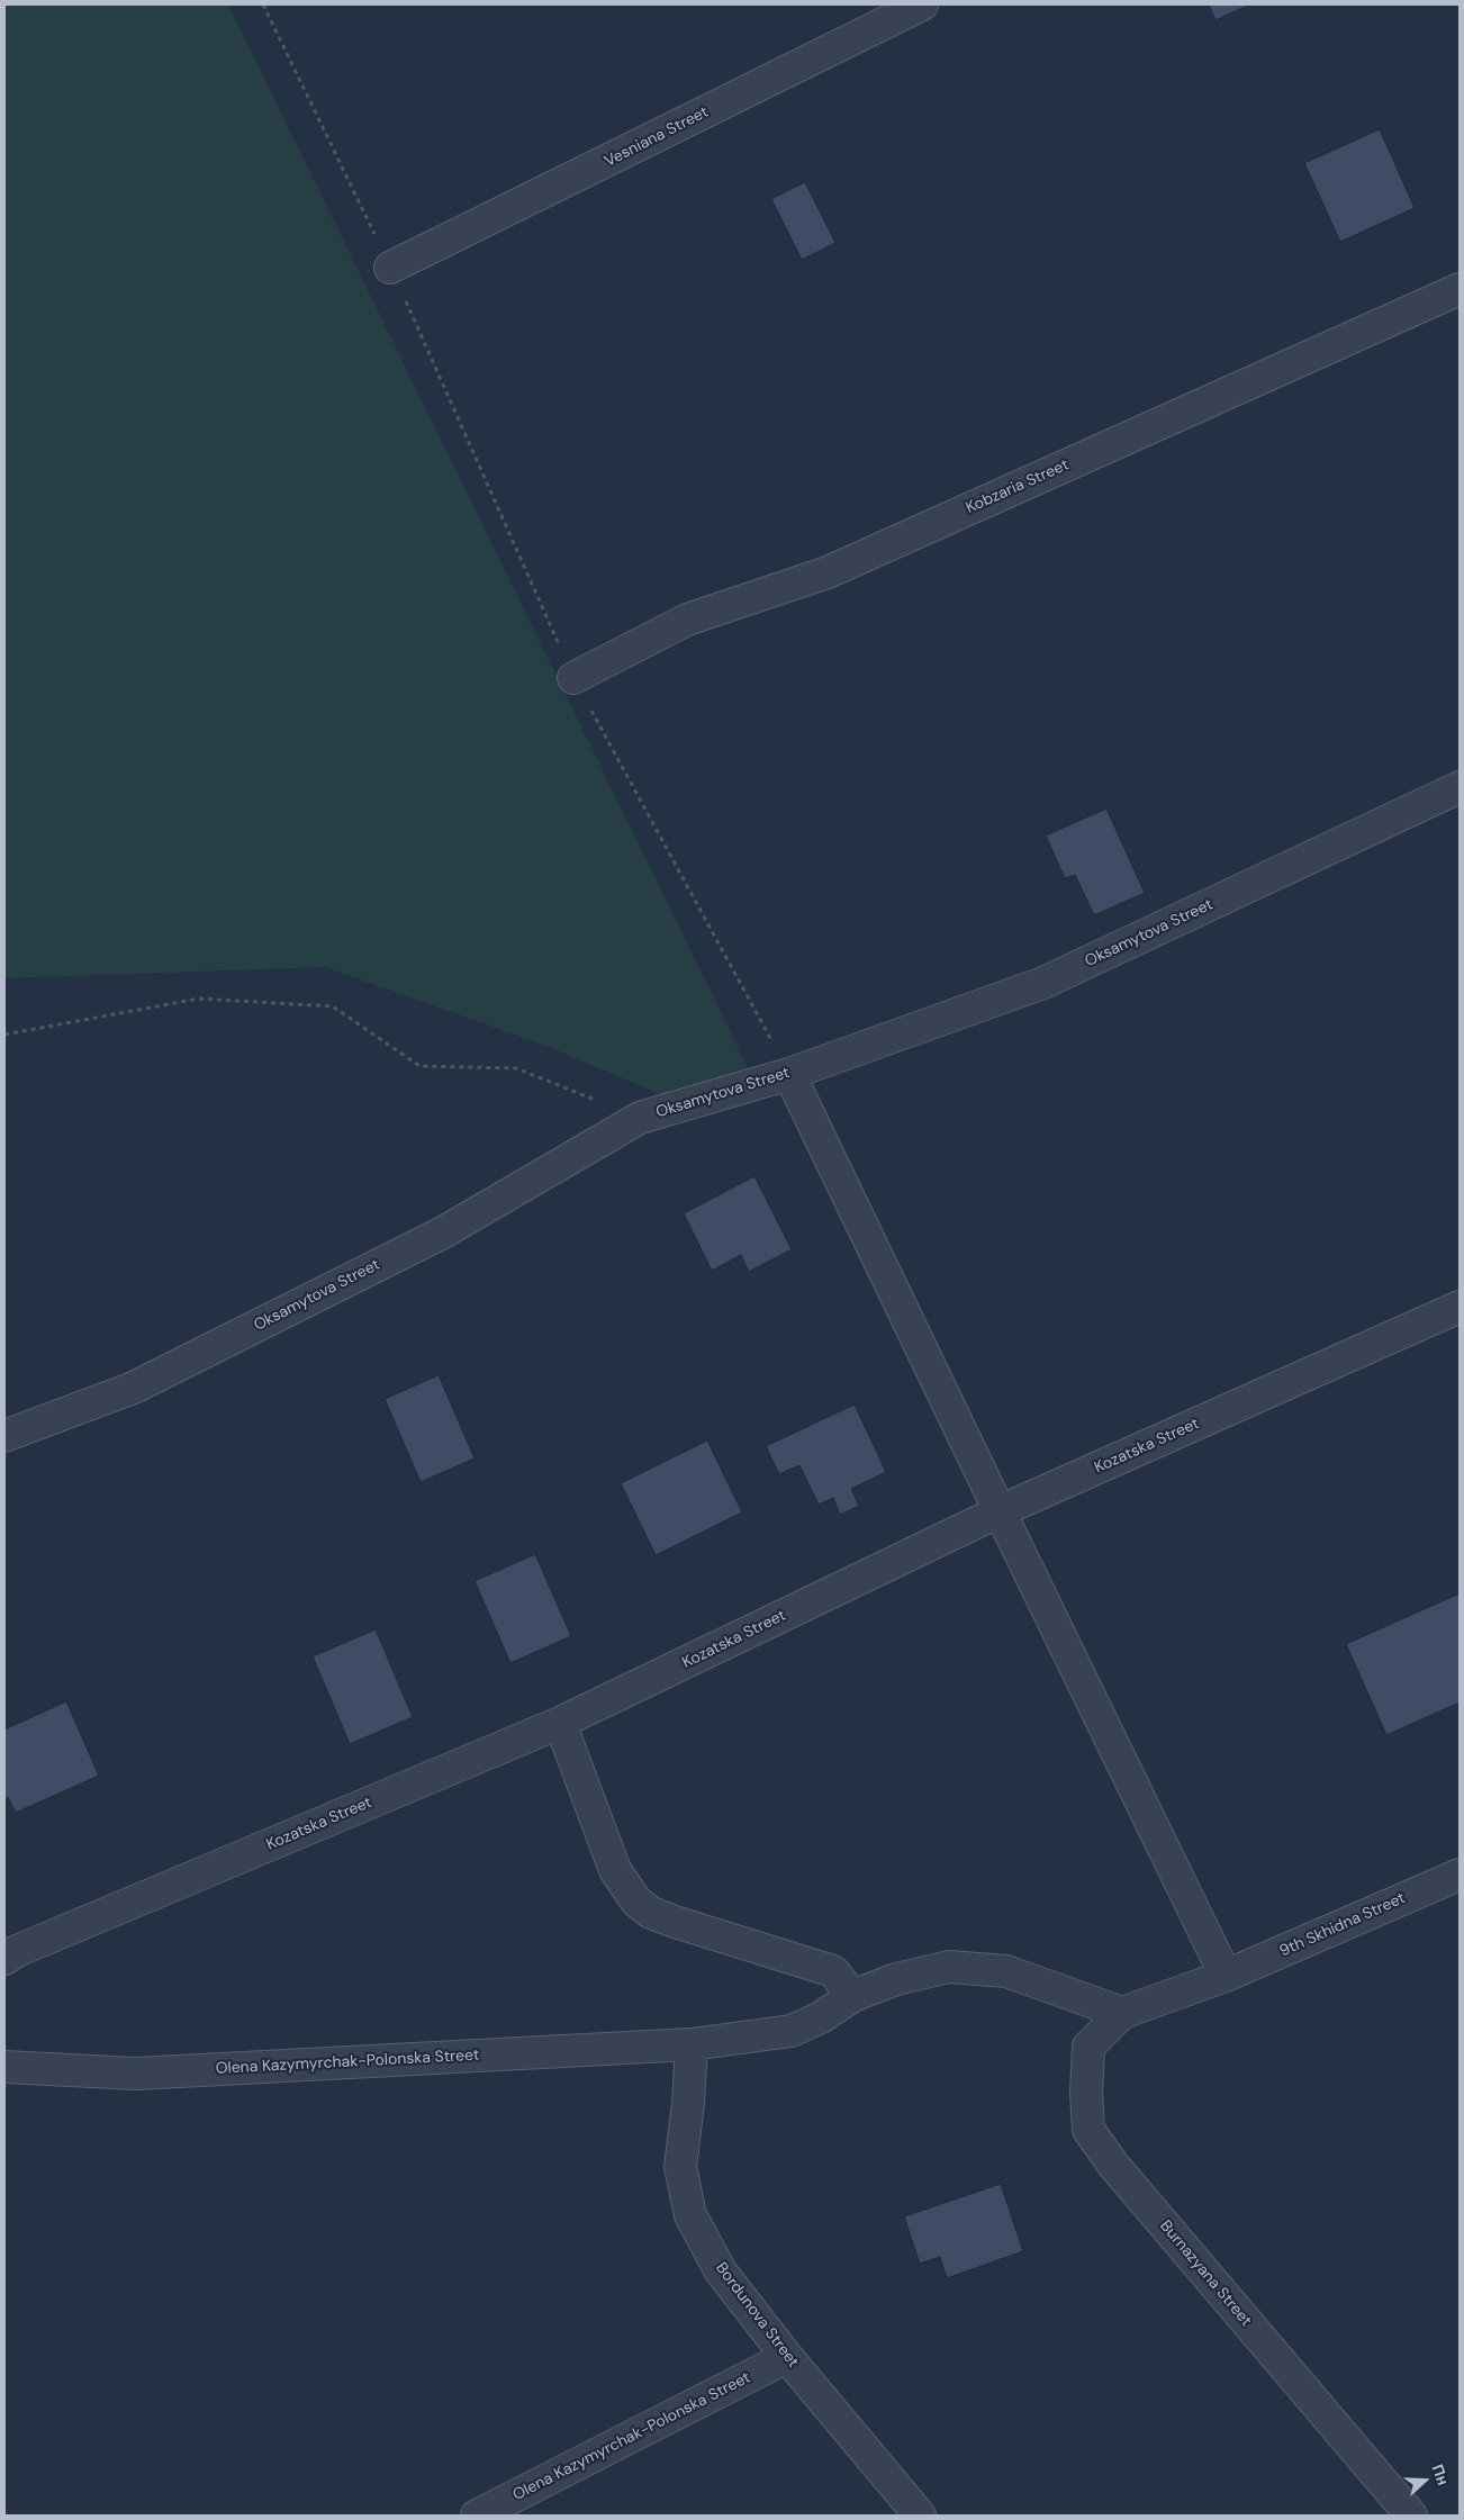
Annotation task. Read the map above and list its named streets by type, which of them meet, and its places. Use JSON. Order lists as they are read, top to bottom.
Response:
{
  "streets": {
    "street": [
      "Vesniana Street",
      "Kobzaria Street",
      "Oksamytova Street",
      "Kozatska Street",
      "9th Skhidna Street",
      "Olena Kazymyrchak-Polonska Street",
      "Burnazyana Street",
      "Bordunova Street"
    ]
  },
  "crossings": [
    ["9th Skhidna Street", "Olena Kazymyrchak-Polonska Street"],
    ["9th Skhidna Street", "Burnazyana Street"],
    ["Olena Kazymyrchak-Polonska Street", "Burnazyana Street"],
    ["Olena Kazymyrchak-Polonska Street", "Bordunova Street"]
  ],
  "north": "right"
}
